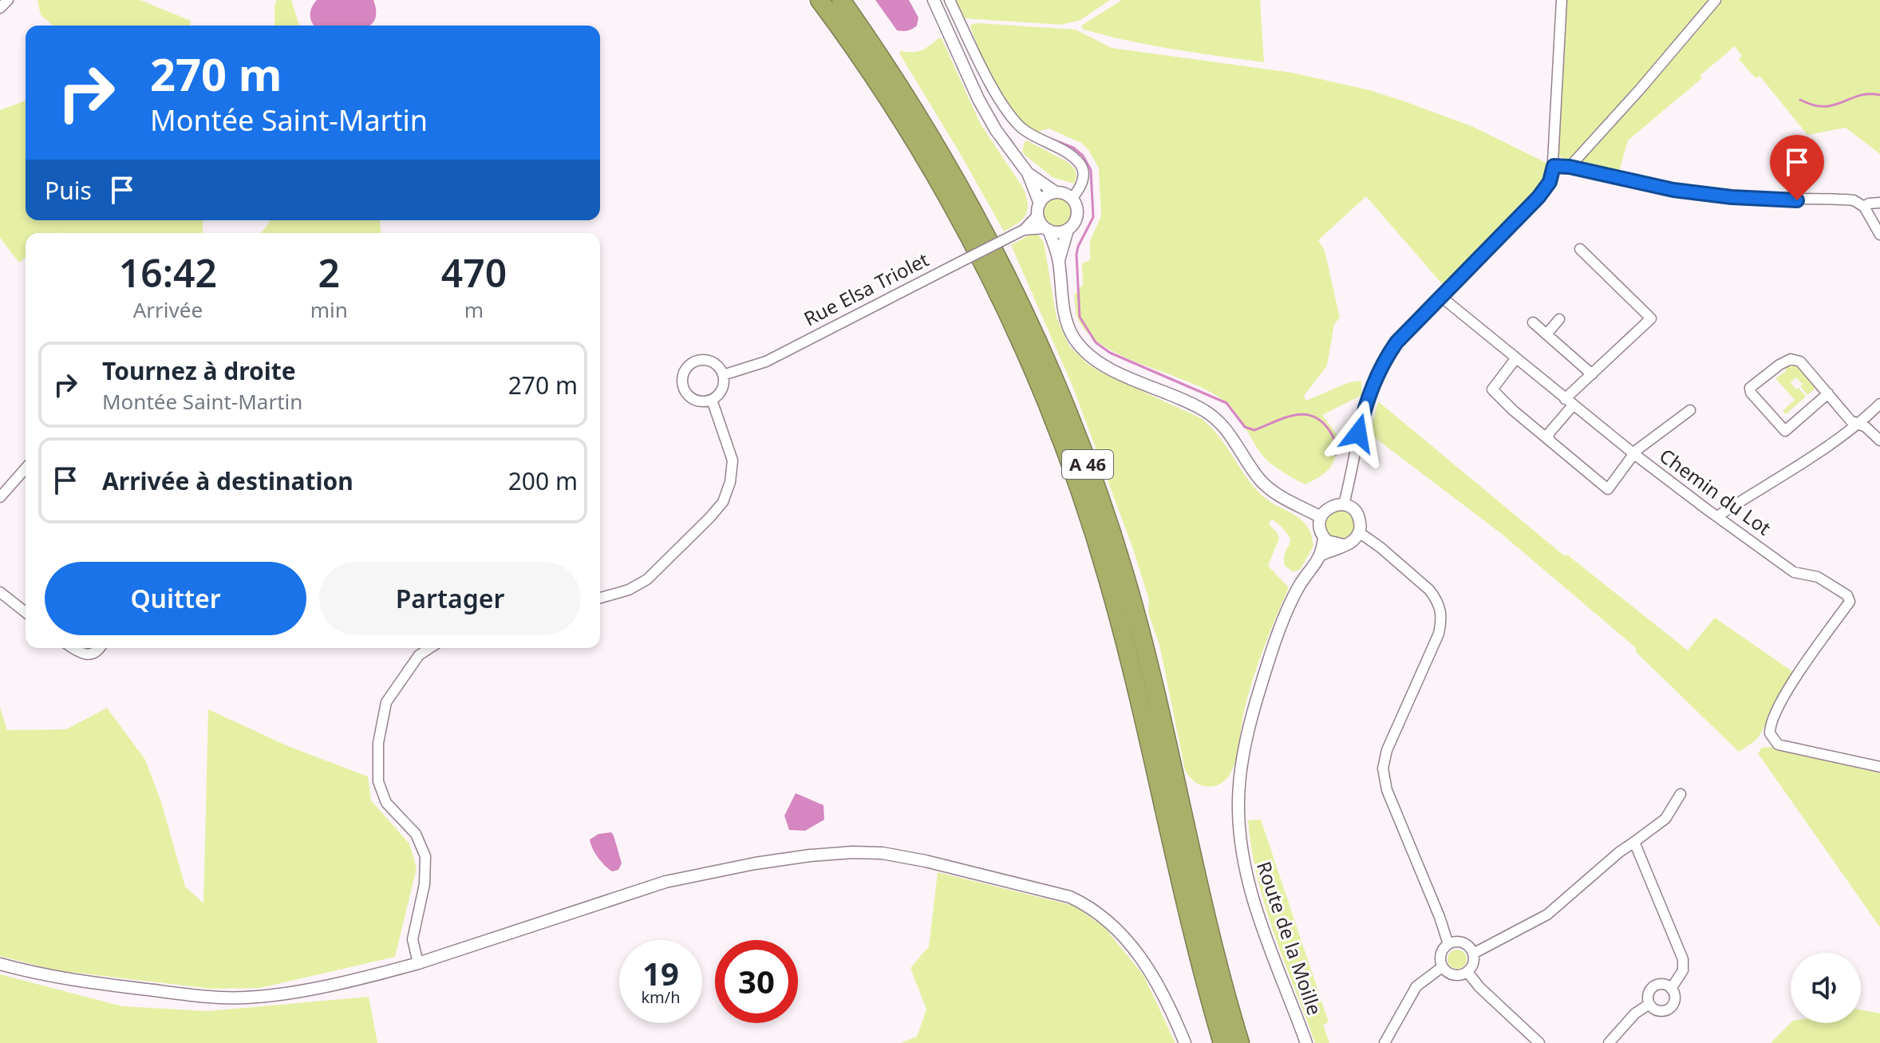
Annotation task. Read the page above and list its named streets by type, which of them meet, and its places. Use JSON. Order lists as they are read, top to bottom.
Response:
{
  "streets": {
    "highway": ["A 46"],
    "street": ["Rue Elsa Triolet", "Chemin du Lot", "Route de la Moille"]
  },
  "page": {
    "turn": ["270 m", "Montée Saint-Martin"],
    "then": "Puis",
    "eta": [
      "16:42",
      "Arrivée",
      "2",
      "min",
      "470",
      "m"
    ],
    "list": [
      {
        "name": "Tournez à droite",
        "note": "Montée Saint-Martin",
        "value": "270 m"
      },
      {
        "name": "Arrivée à destination",
        "value": "200 m"
      }
    ],
    "buttons": ["Quitter", "Partager"],
    "speed": "19 km/h",
    "limit": "30"
  }
}
